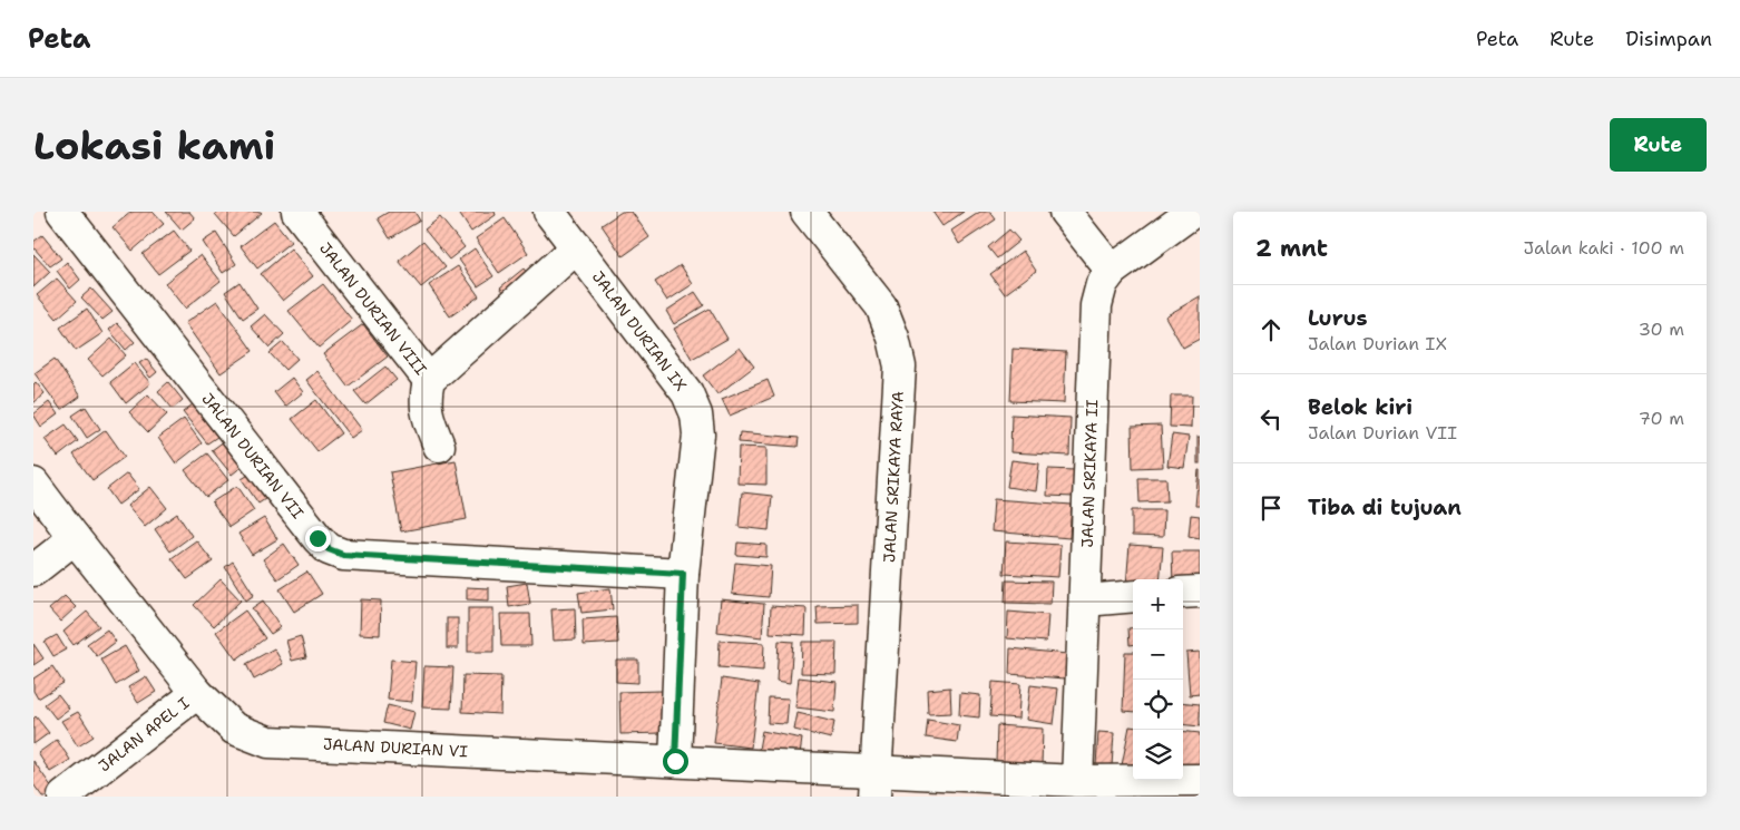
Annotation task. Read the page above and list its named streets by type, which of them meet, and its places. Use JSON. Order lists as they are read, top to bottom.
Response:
{
  "streets": {
    "street": [
      "JALAN DURIAN VIII",
      "JALAN DURIAN IX",
      "JALAN DURIAN VII",
      "JALAN SRIKAYA II",
      "JALAN SRIKAYA RAYA",
      "JALAN APEL I",
      "JALAN DURIAN VI"
    ]
  },
  "crossings": [
    ["JALAN DURIAN IX", "JALAN DURIAN VII"],
    ["JALAN DURIAN IX", "JALAN DURIAN VI"],
    ["JALAN SRIKAYA II", "JALAN DURIAN VI"],
    ["JALAN SRIKAYA RAYA", "JALAN DURIAN VI"],
    ["JALAN APEL I", "JALAN DURIAN VI"]
  ],
  "page": {
    "header": "Peta",
    "nav": ["Peta", "Rute", "Disimpan"],
    "buttons": "Rute",
    "title": "Lokasi kami",
    "heading": ["2 mnt", "Jalan kaki · 100 m"],
    "list": [
      ["Lurus", "Jalan Durian IX", "30 m"],
      ["Belok kiri", "Jalan Durian VII", "70 m"],
      "Tiba di tujuan"
    ],
    "map_buttons": ["+", "−"]
  }
}
